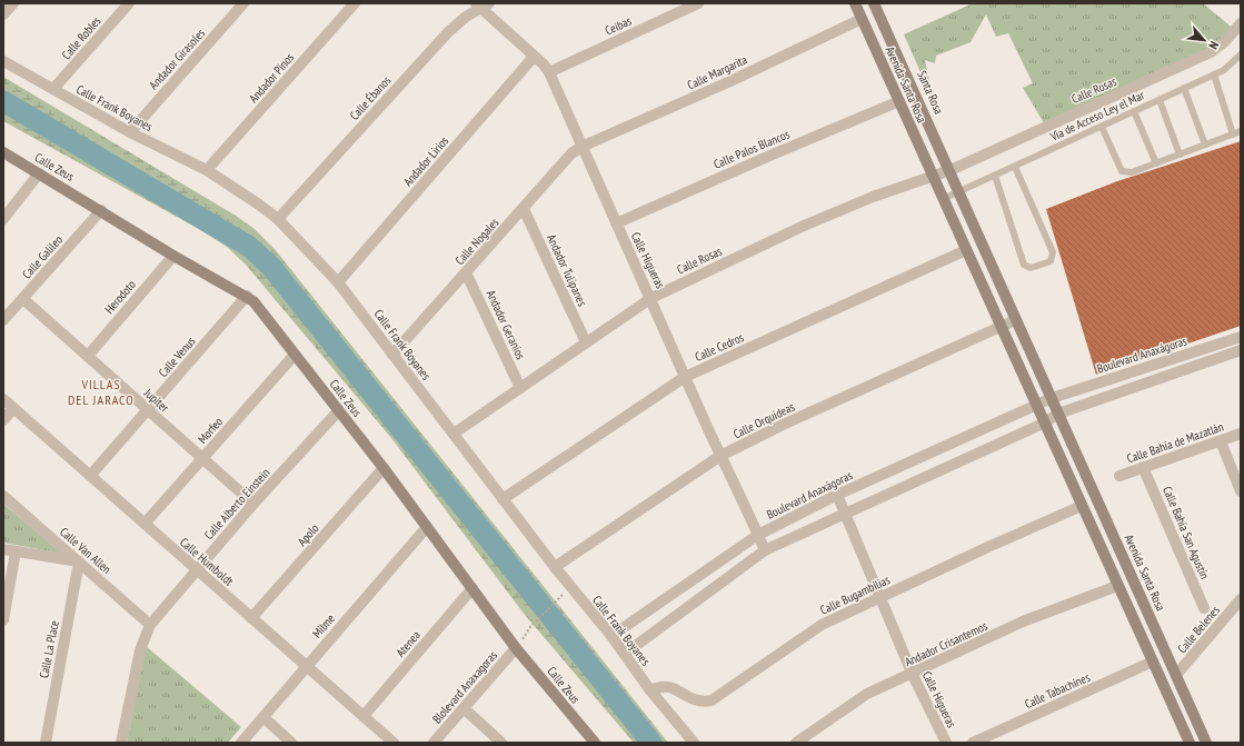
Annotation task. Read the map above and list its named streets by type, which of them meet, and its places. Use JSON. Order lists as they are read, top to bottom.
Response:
{
  "streets": {
    "main road": ["Avenida Santa Rosa", "Santa Rosa", "Calle Zeus"],
    "street": [
      "Ceibas",
      "Calle Robles",
      "Andador Girasoles",
      "Calle Margarita",
      "Andador Pinos",
      "Calle Rosas",
      "Calle Ébanos",
      "Calle Frank Boyanes",
      "Calle Palos Blancos",
      "Andador Lirios",
      "Calle Nogales",
      "Calle Galileo",
      "Calle Higueras",
      "Andador Tulipanes",
      "Herodoto",
      "Andador Geranios",
      "Calle Cedros",
      "Boulevard Anaxágoras",
      "Calle Venus",
      "Jupiter",
      "Calle Orquídeas",
      "Morfeo",
      "Calle Bahía de Mazatlán",
      "Calle Alberto Einstein",
      "Calle Bahía San Agustín",
      "Apolo",
      "Calle Van Allen",
      "Calle Humboldt",
      "Calle Bugambilias",
      "Milme",
      "Calle Belenes",
      "Atenea",
      "Andador Crisantemos",
      "Calle La Place",
      "Blolevard Anaxagoras",
      "Calle Tabachines"
    ],
    "lane": ["Vía de Acceso Ley el Mar"]
  },
  "crossings": [
    ["Ceibas", "Calle Higueras"],
    ["Calle Robles", "Calle Frank Boyanes"],
    ["Andador Girasoles", "Calle Frank Boyanes"],
    ["Calle Margarita", "Avenida Santa Rosa"],
    ["Calle Margarita", "Calle Nogales"],
    ["Calle Margarita", "Calle Higueras"],
    ["Andador Pinos", "Calle Frank Boyanes"],
    ["Avenida Santa Rosa", "Calle Rosas"],
    ["Avenida Santa Rosa", "Santa Rosa"],
    ["Avenida Santa Rosa", "Vía de Acceso Ley el Mar"],
    ["Avenida Santa Rosa", "Calle Palos Blancos"],
    ["Avenida Santa Rosa", "Calle Cedros"],
    ["Avenida Santa Rosa", "Boulevard Anaxágoras"],
    ["Avenida Santa Rosa", "Calle Orquídeas"],
    ["Avenida Santa Rosa", "Calle Bugambilias"],
    ["Avenida Santa Rosa", "Calle Belenes"],
    ["Avenida Santa Rosa", "Andador Crisantemos"],
    ["Avenida Santa Rosa", "Calle Tabachines"],
    ["Calle Rosas", "Santa Rosa"],
    ["Calle Rosas", "Calle Frank Boyanes"],
    ["Calle Rosas", "Calle Higueras"],
    ["Calle Rosas", "Andador Tulipanes"],
    ["Calle Rosas", "Andador Geranios"],
    ["Santa Rosa", "Vía de Acceso Ley el Mar"],
    ["Calle Ébanos", "Calle Frank Boyanes"],
    ["Calle Ébanos", "Calle Higueras"],
    ["Calle Frank Boyanes", "Andador Lirios"],
    ["Calle Frank Boyanes", "Calle Nogales"],
    ["Calle Frank Boyanes", "Calle Cedros"],
    ["Calle Frank Boyanes", "Boulevard Anaxágoras"],
    ["Calle Frank Boyanes", "Calle Orquídeas"],
    ["Calle Frank Boyanes", "Calle Bugambilias"],
    ["Calle Palos Blancos", "Calle Higueras"],
    ["Andador Lirios", "Calle Higueras"],
    ["Calle Zeus", "Calle Galileo"],
    ["Calle Zeus", "Herodoto"],
    ["Calle Zeus", "Calle Venus"],
    ["Calle Zeus", "Morfeo"],
    ["Calle Zeus", "Calle Alberto Einstein"],
    ["Calle Zeus", "Apolo"],
    ["Calle Zeus", "Milme"],
    ["Calle Zeus", "Atenea"],
    ["Calle Zeus", "Blolevard Anaxagoras"],
    ["Calle Nogales", "Calle Higueras"],
    ["Calle Nogales", "Andador Tulipanes"],
    ["Calle Nogales", "Andador Geranios"],
    ["Calle Galileo", "Jupiter"],
    ["Calle Higueras", "Calle Cedros"],
    ["Calle Higueras", "Boulevard Anaxágoras"],
    ["Calle Higueras", "Calle Orquídeas"],
    ["Calle Higueras", "Calle Bugambilias"],
    ["Calle Higueras", "Andador Crisantemos"],
    ["Herodoto", "Jupiter"],
    ["Calle Venus", "Jupiter"],
    ["Calle Venus", "Calle Humboldt"],
    ["Jupiter", "Morfeo"],
    ["Jupiter", "Calle Alberto Einstein"],
    ["Morfeo", "Calle Humboldt"],
    ["Calle Bahía de Mazatlán", "Calle Bahía San Agustín"],
    ["Calle Alberto Einstein", "Calle Van Allen"],
    ["Calle Alberto Einstein", "Calle Humboldt"],
    ["Apolo", "Calle Humboldt"],
    ["Calle Van Allen", "Calle La Place"],
    ["Calle Humboldt", "Milme"],
    ["Calle Humboldt", "Atenea"]
  ],
  "districts": ["VILLAS DEL JARACO"],
  "north": "bottom right"
}
